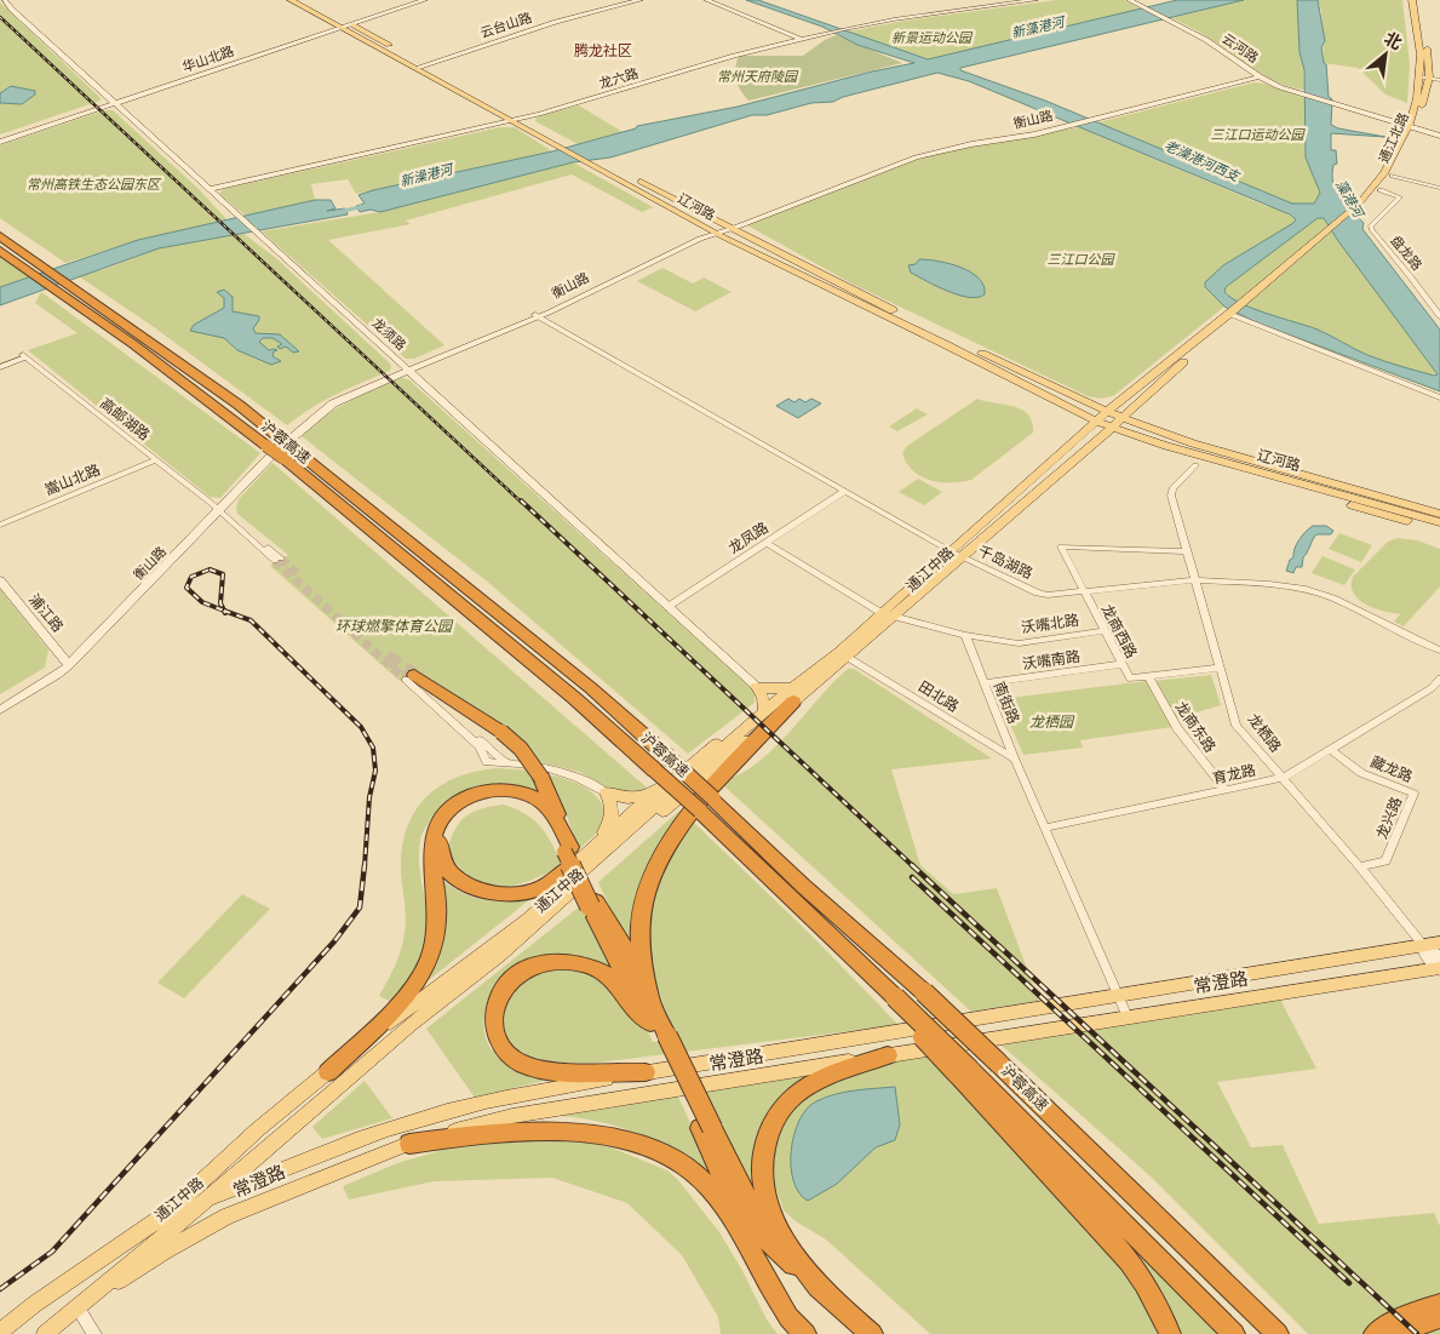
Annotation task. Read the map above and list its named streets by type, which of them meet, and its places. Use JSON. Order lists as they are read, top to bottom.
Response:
{
  "streets": {
    "highway": ["沪蓉高速"],
    "main road": [
      "通江北路",
      "辽河路",
      "通江中路",
      "常澄路"
    ],
    "street": [
      "云台山路",
      "云河路",
      "华山北路",
      "龙六路",
      "衡山路",
      "盘龙路",
      "龙须路",
      "高邮湖路",
      "嵩山北路",
      "龙凤路",
      "千岛湖路",
      "浦江路",
      "沃嘴北路",
      "龙商西路",
      "沃嘴南路",
      "田北路",
      "南街路",
      "龙商东路",
      "龙栖路",
      "藏龙路",
      "育龙路",
      "龙兴路"
    ]
  },
  "crossings": [
    ["云台山路", "辽河路"],
    ["云河路", "衡山路"],
    ["云河路", "通江北路"],
    ["华山北路", "辽河路"],
    ["华山北路", "龙须路"],
    ["龙六路", "辽河路"],
    ["龙六路", "龙须路"],
    ["衡山路", "辽河路"],
    ["衡山路", "龙须路"],
    ["衡山路", "高邮湖路"],
    ["衡山路", "千岛湖路"],
    ["衡山路", "浦江路"],
    ["通江北路", "盘龙路"],
    ["辽河路", "通江中路"],
    ["龙须路", "龙凤路"],
    ["高邮湖路", "嵩山北路"],
    ["龙凤路", "千岛湖路"],
    ["千岛湖路", "通江中路"],
    ["千岛湖路", "龙商西路"],
    ["千岛湖路", "龙栖路"],
    ["通江中路", "田北路"],
    ["通江中路", "常澄路"],
    ["沃嘴北路", "龙商西路"],
    ["沃嘴北路", "南街路"],
    ["龙商西路", "沃嘴南路"],
    ["龙商西路", "龙商东路"],
    ["龙商西路", "龙栖路"],
    ["沃嘴南路", "南街路"],
    ["田北路", "南街路"],
    ["南街路", "育龙路"],
    ["南街路", "常澄路"],
    ["龙商东路", "育龙路"],
    ["龙栖路", "育龙路"],
    ["龙栖路", "龙兴路"],
    ["龙栖路", "常澄路"],
    ["藏龙路", "育龙路"],
    ["藏龙路", "龙兴路"]
  ],
  "districts": ["腾龙社区"],
  "water": [
    "新藻港河",
    "老澡港河西支",
    "新澡港河",
    "藻港河"
  ],
  "parks": [
    "新景运动公园",
    "常州天府陵园",
    "三江口运动公园",
    "常州高铁生态公园东区",
    "三江口公园",
    "环球燃擎体育公园",
    "龙栖园"
  ],
  "north": "top right"
}
